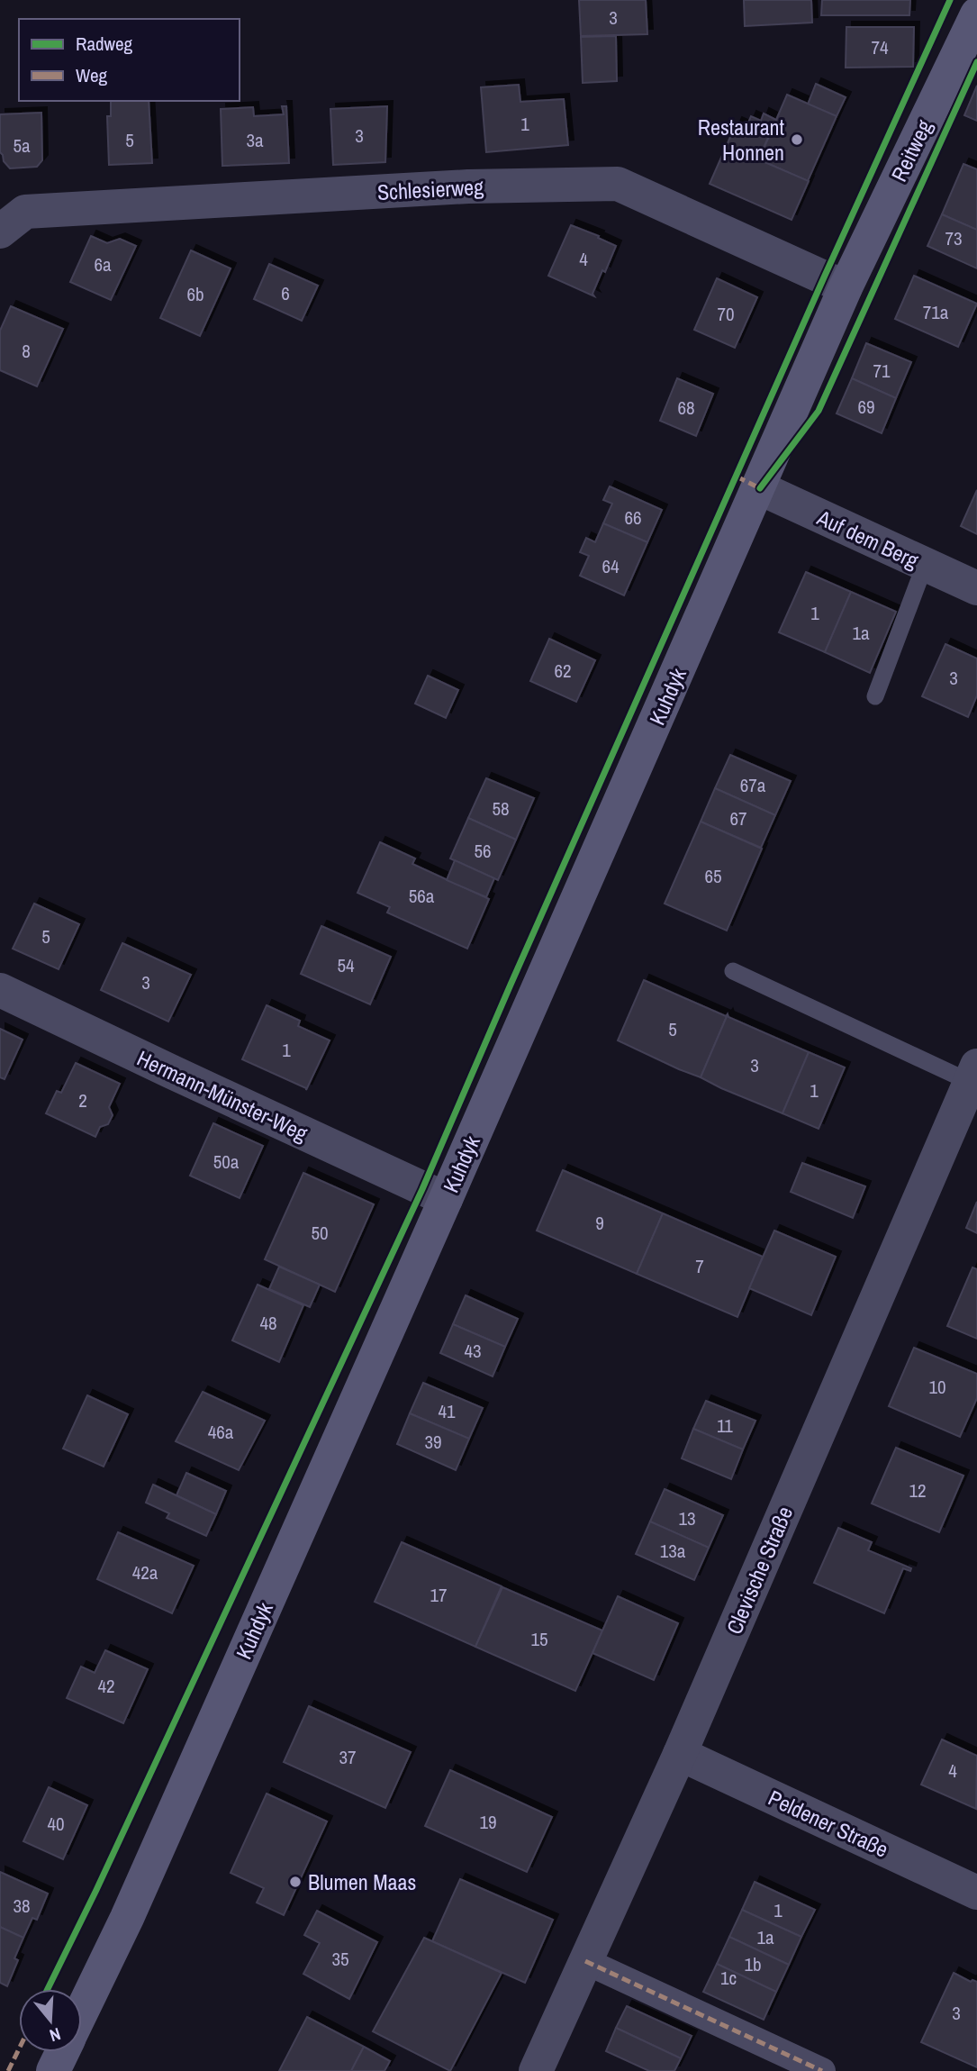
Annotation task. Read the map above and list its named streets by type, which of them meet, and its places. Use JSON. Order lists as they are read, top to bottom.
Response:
{
  "streets": {
    "main road": ["Reitweg", "Kuhdyk"],
    "street": [
      "Schlesierweg",
      "Auf dem Berg",
      "Hermann-Münster-Weg",
      "Clevische Straße",
      "Peldener Straße"
    ]
  },
  "crossings": [
    ["Reitweg", "Schlesierweg"],
    ["Reitweg", "Kuhdyk"],
    ["Schlesierweg", "Kuhdyk"],
    ["Auf dem Berg", "Kuhdyk"],
    ["Kuhdyk", "Hermann-Münster-Weg"],
    ["Clevische Straße", "Peldener Straße"]
  ],
  "places": ["Restaurant Honnen", "Blumen Maas"],
  "house_numbers": [
    "3",
    "74",
    "1",
    "3",
    "5",
    "3a",
    "5a",
    "73",
    "4",
    "6a",
    "6",
    "6b",
    "71a",
    "70",
    "8",
    "71",
    "69",
    "68",
    "66",
    "64",
    "1",
    "1a",
    "62",
    "3",
    "67a",
    "58",
    "67",
    "56",
    "65",
    "56a",
    "5",
    "54",
    "3",
    "5",
    "1",
    "3",
    "1",
    "2",
    "50a",
    "9",
    "50",
    "7",
    "48",
    "43",
    "10",
    "41",
    "11",
    "46a",
    "39",
    "12",
    "13",
    "13a",
    "42a",
    "17",
    "15",
    "42",
    "37",
    "4",
    "19",
    "40",
    "38",
    "1",
    "1a",
    "35",
    "1b",
    "1c",
    "3"
  ],
  "legend": ["Radweg", "Weg"],
  "north": "bottom"
}
